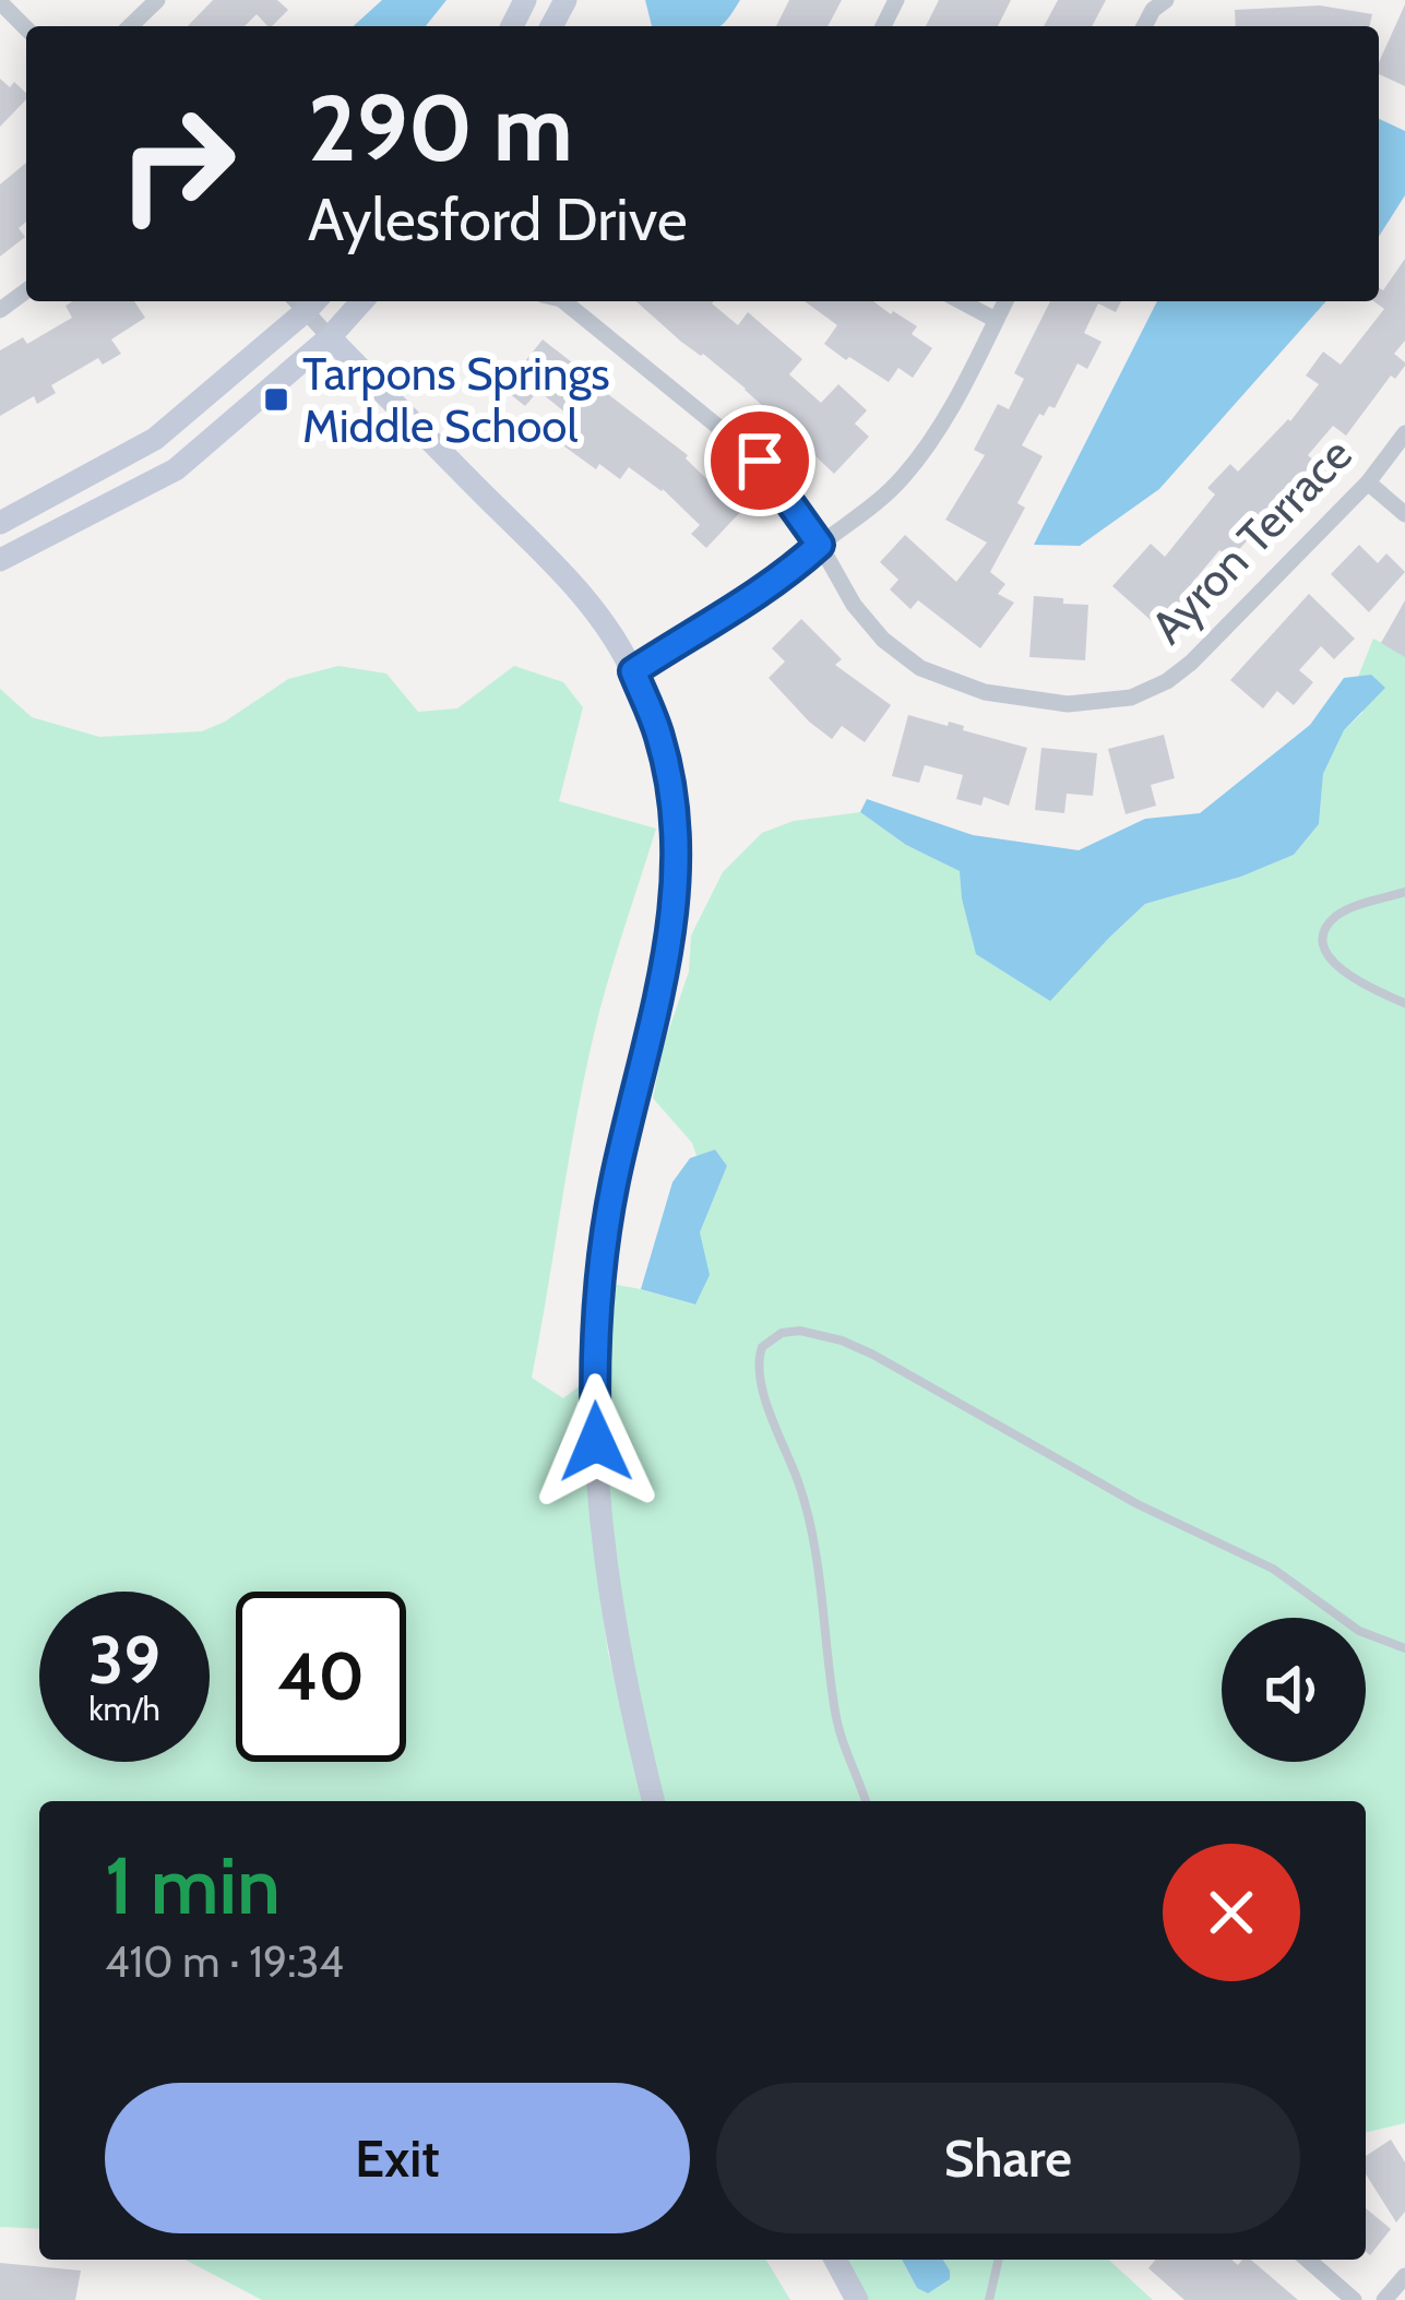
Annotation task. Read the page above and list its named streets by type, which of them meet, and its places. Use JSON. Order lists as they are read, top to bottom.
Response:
{
  "streets": {
    "street": ["Ayron Terrace"]
  },
  "places": {
    "transit": ["Tarpons Springs Middle School"]
  },
  "page": {
    "turn": ["290 m", "Aylesford Drive"],
    "speed": "39 km/h",
    "limit": "40",
    "heading": ["1 min", "410 m · 19:34"],
    "buttons": ["Exit", "Share"]
  }
}
